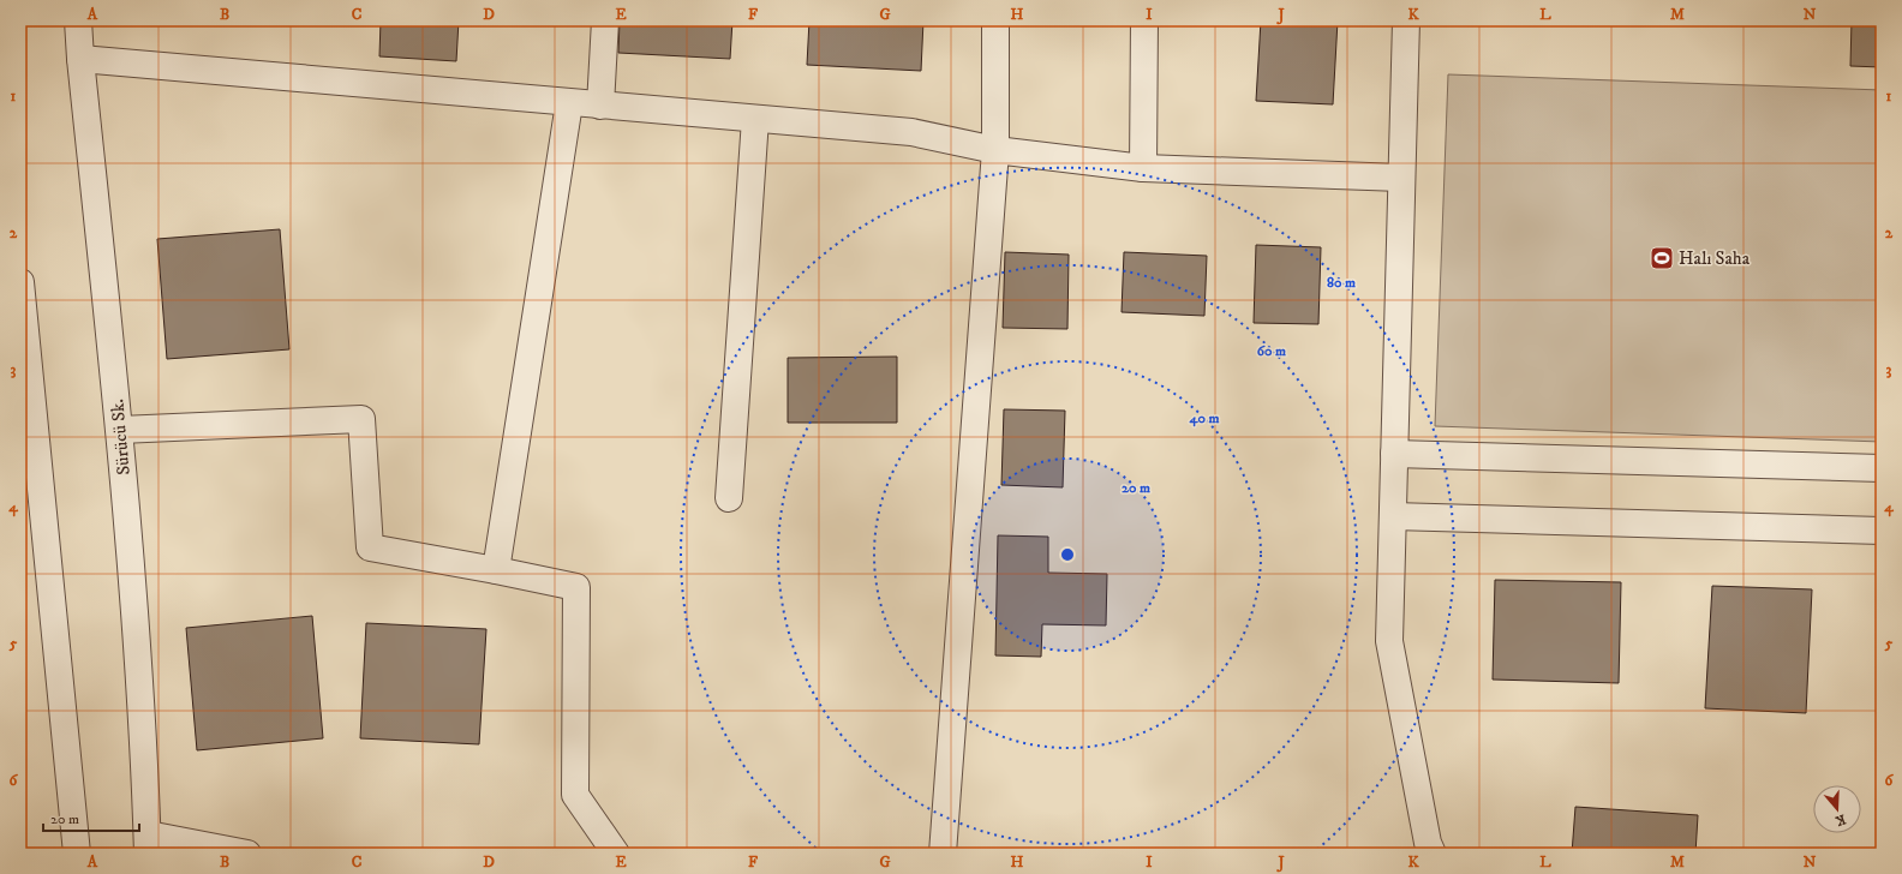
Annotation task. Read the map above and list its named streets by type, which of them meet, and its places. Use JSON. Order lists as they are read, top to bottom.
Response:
{
  "streets": {
    "street": ["Sürücü Sk."]
  },
  "places": {
    "sports": ["Halı Saha"]
  },
  "scale_bar": "20 m",
  "north": "bottom",
  "grid": {
    "columns": [
      "A",
      "B",
      "C",
      "D",
      "E",
      "F",
      "G",
      "H",
      "I",
      "J",
      "K",
      "L",
      "M",
      "N"
    ],
    "rows": [
      "1",
      "2",
      "3",
      "4",
      "5",
      "6"
    ]
  },
  "rings": [
    "80 m",
    "60 m",
    "40 m",
    "20 m"
  ]
}
